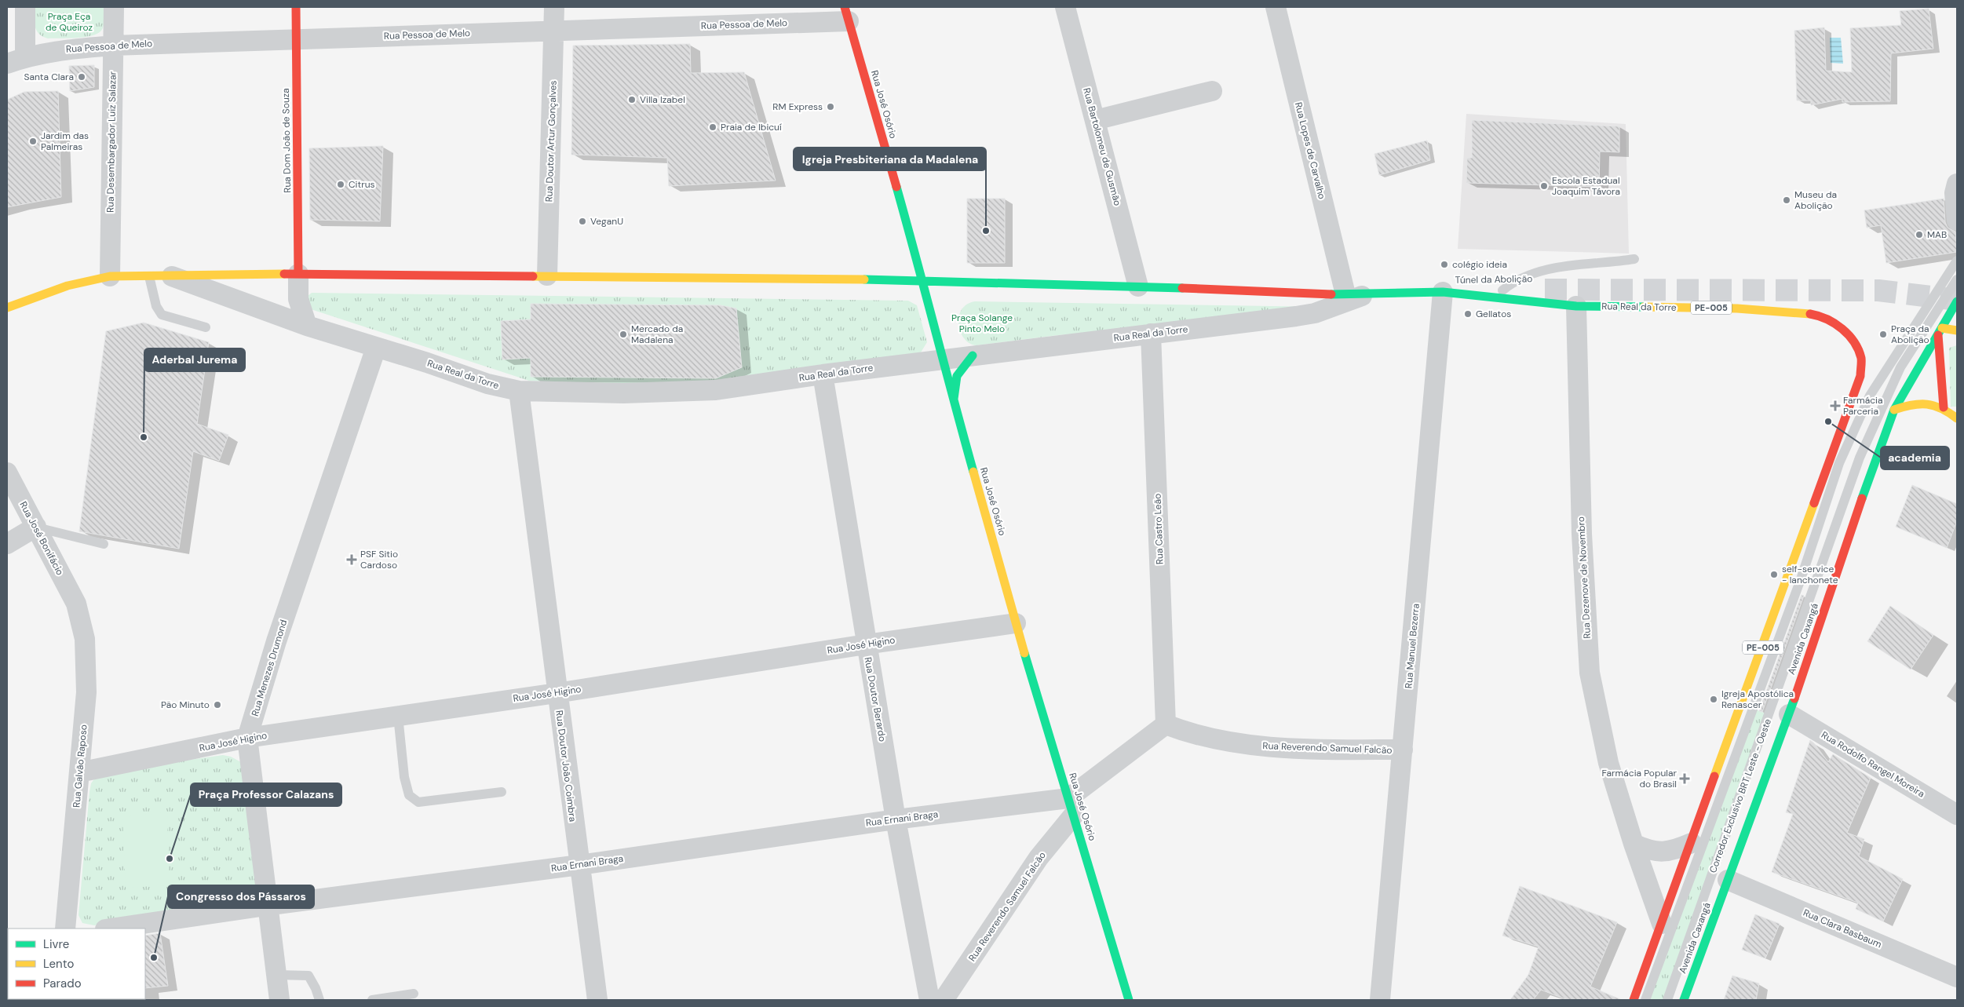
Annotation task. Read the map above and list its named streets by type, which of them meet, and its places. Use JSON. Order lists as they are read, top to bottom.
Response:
{
  "streets": {
    "main road": [
      "Rua José Osório",
      "Rua Dom João de Souza",
      "Túnel da Abolição",
      "Rua Real da Torre",
      "PE-005",
      "Avenida Caxangá"
    ],
    "street": [
      "Rua Pessoa de Melo",
      "Rua Doutor Artur Gonçalves",
      "Rua Desembargador Luiz Salazar",
      "Rua Bartolomeu de Gusmão",
      "Rua Lopes de Carvalho",
      "Rua Castro Leão",
      "Rua José Bonifácio",
      "Rua Dezenove de Novembro",
      "Rua José Higino",
      "Rua Manuel Bezerra",
      "Rua Menezes Drumond",
      "Rua Doutor Berardo",
      "Rua Reverendo Samuel Falcão",
      "Rua Rodolfo Rangel Moreira",
      "Rua Galvão Raposo",
      "Rua Doutor João Coimbra",
      "Rua Ernani Braga",
      "Rua Clara Basbaum"
    ],
    "lane": ["Corredor Exclusivo BRT Leste - Oeste"]
  },
  "crossings": [
    ["Rua Pessoa de Melo", "Rua José Osório"],
    ["Rua Pessoa de Melo", "Rua Dom João de Souza"],
    ["Rua Pessoa de Melo", "Rua Doutor Artur Gonçalves"],
    ["Rua Pessoa de Melo", "Rua Desembargador Luiz Salazar"],
    ["Rua José Osório", "Rua Real da Torre"],
    ["Rua José Osório", "Rua José Higino"],
    ["Rua José Osório", "Rua Reverendo Samuel Falcão"],
    ["Rua José Osório", "Rua Ernani Braga"],
    ["Rua Dom João de Souza", "Rua Real da Torre"],
    ["Rua Doutor Artur Gonçalves", "Rua Real da Torre"],
    ["Rua Desembargador Luiz Salazar", "Rua Real da Torre"],
    ["Rua Bartolomeu de Gusmão", "Rua Real da Torre"],
    ["Rua Lopes de Carvalho", "Rua Real da Torre"],
    ["Túnel da Abolição", "Rua Real da Torre"],
    ["Túnel da Abolição", "Rua Manuel Bezerra"],
    ["Rua Real da Torre", "PE-005"],
    ["Rua Real da Torre", "Rua Castro Leão"],
    ["Rua Real da Torre", "Rua Dezenove de Novembro"],
    ["Rua Real da Torre", "Rua Manuel Bezerra"],
    ["Rua Real da Torre", "Rua Menezes Drumond"],
    ["Rua Real da Torre", "Rua Doutor Berardo"],
    ["Rua Real da Torre", "Rua Doutor João Coimbra"],
    ["Rua Real da Torre", "Corredor Exclusivo BRT Leste - Oeste"],
    ["PE-005", "Rua Dezenove de Novembro"],
    ["PE-005", "Corredor Exclusivo BRT Leste - Oeste"],
    ["Rua Castro Leão", "Rua Reverendo Samuel Falcão"],
    ["Rua José Bonifácio", "Rua Galvão Raposo"],
    ["Avenida Caxangá", "Rua Rodolfo Rangel Moreira"],
    ["Avenida Caxangá", "Corredor Exclusivo BRT Leste - Oeste"],
    ["Avenida Caxangá", "Rua Clara Basbaum"],
    ["Rua José Higino", "Rua Menezes Drumond"],
    ["Rua José Higino", "Rua Doutor Berardo"],
    ["Rua José Higino", "Rua Galvão Raposo"],
    ["Rua José Higino", "Rua Doutor João Coimbra"],
    ["Rua Manuel Bezerra", "Rua Reverendo Samuel Falcão"],
    ["Rua Menezes Drumond", "Rua Ernani Braga"],
    ["Rua Doutor Berardo", "Rua Ernani Braga"],
    ["Rua Reverendo Samuel Falcão", "Rua Ernani Braga"],
    ["Rua Doutor João Coimbra", "Rua Ernani Braga"]
  ],
  "parks": ["Praça Eça de Queiroz", "Praça Solange Pinto Melo"],
  "places": {
    "other": [
      "Santa Clara",
      "Villa Izabel",
      "RM Express",
      "Praia de Ibicuí",
      "Jardim das Palmeiras",
      "Citrus",
      "Escola Estadual Joaquim Távora",
      "Museu da Abolição",
      "VeganU",
      "Igreja Presbiteriana da Madalena",
      "MAB",
      "colégio ideia",
      "Gellatos",
      "Mercado da Madalena",
      "Praça da Abolição",
      "academia",
      "Aderbal Jurema",
      "self-service - lanchonete",
      "Igreja Apostólica Renascer",
      "Pão Minuto",
      "Praça Professor Calazans",
      "Congresso dos Pássaros"
    ],
    "health": ["Farmácia Parceria", "PSF Sitio Cardoso", "Farmácia Popular do Brasil"]
  },
  "legend": ["Livre", "Lento", "Parado"]
}
